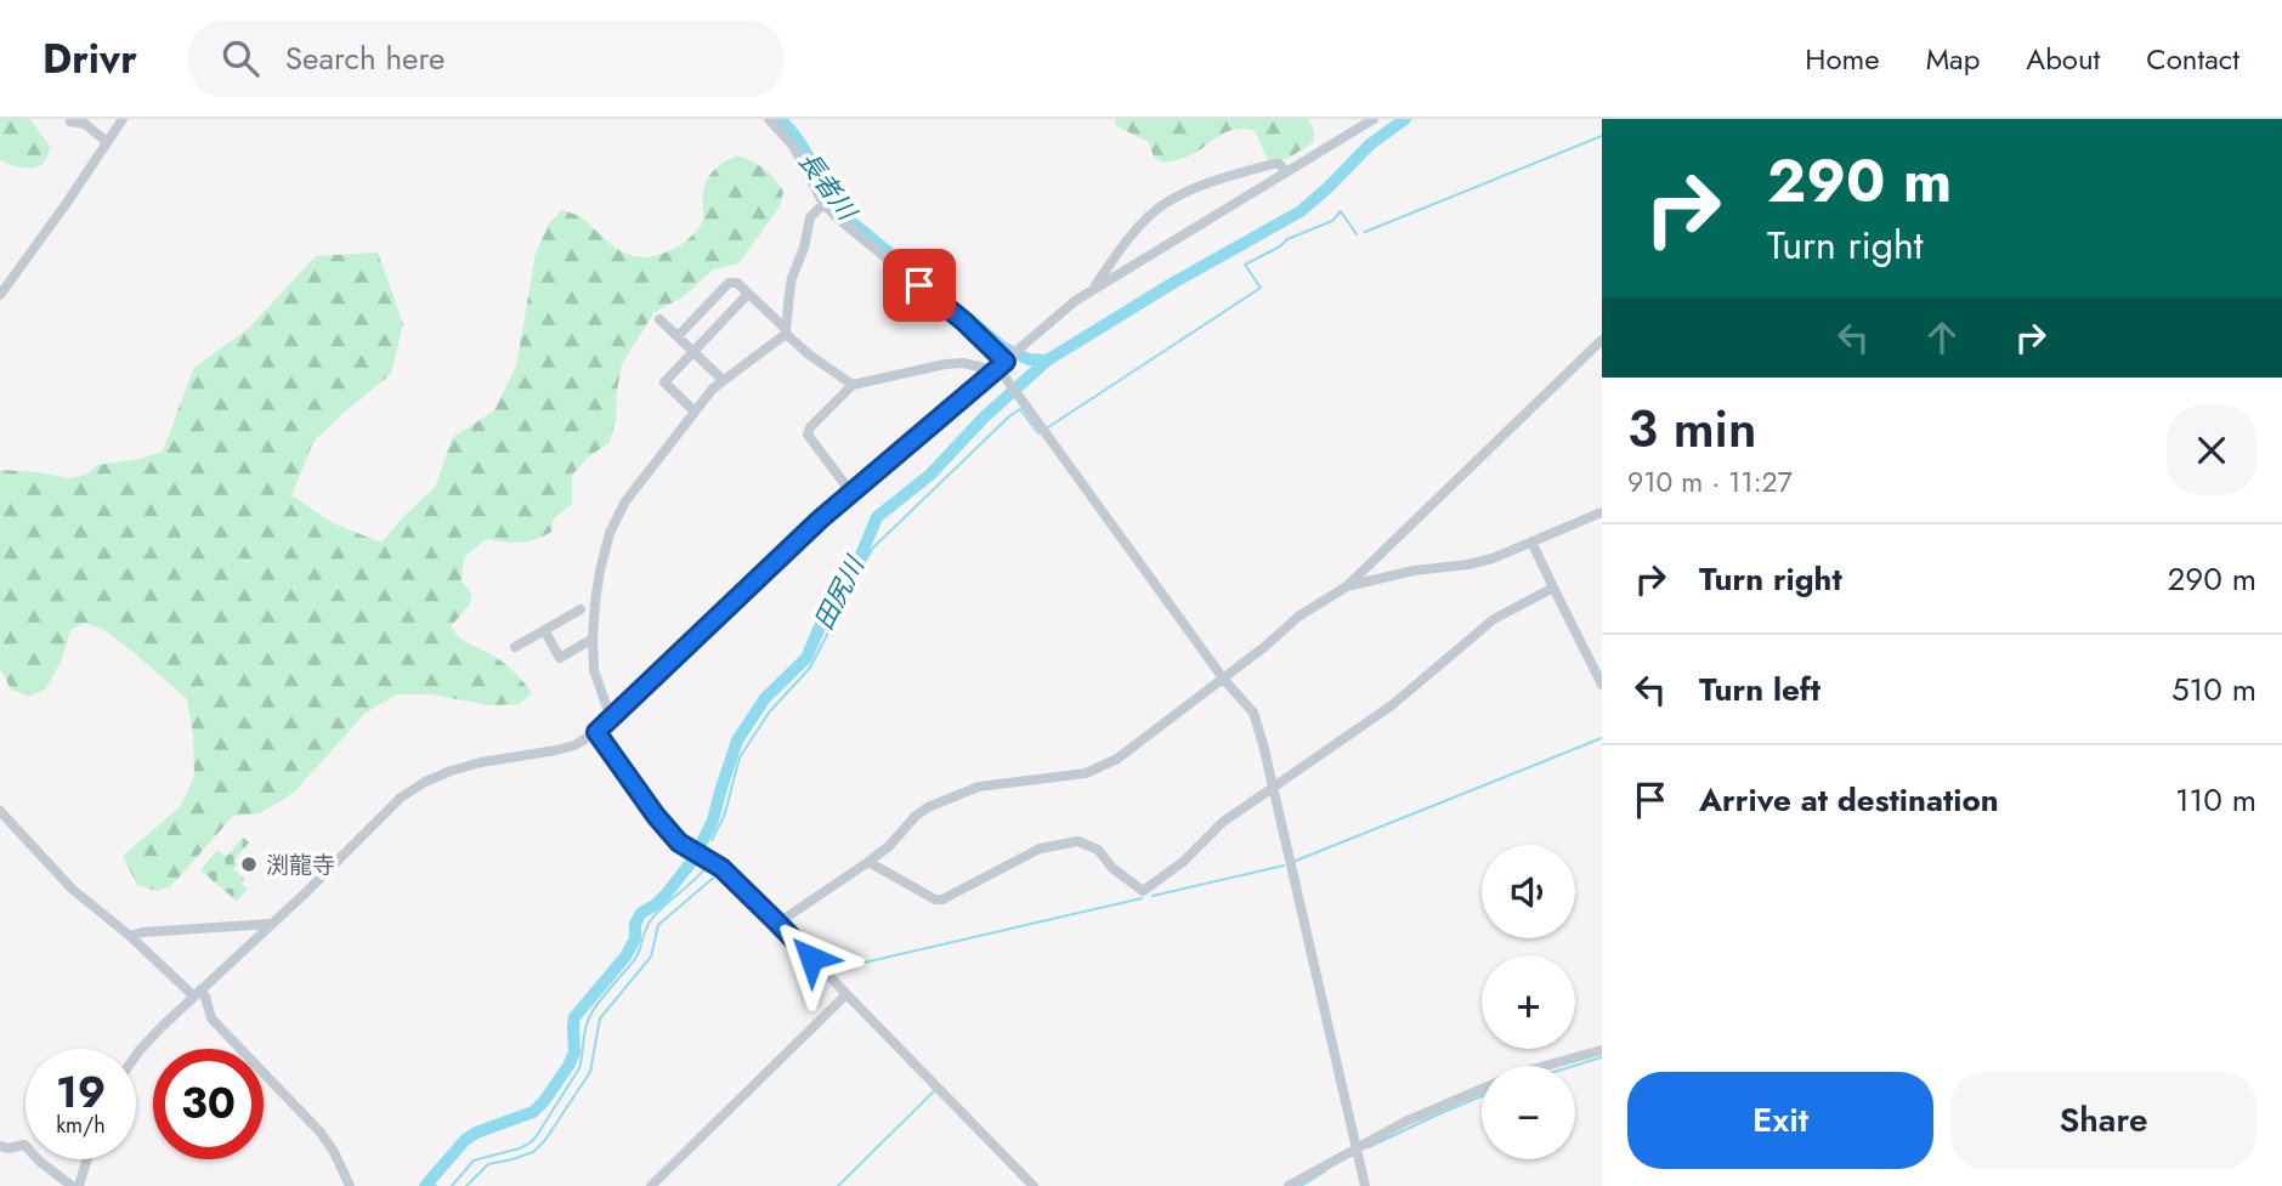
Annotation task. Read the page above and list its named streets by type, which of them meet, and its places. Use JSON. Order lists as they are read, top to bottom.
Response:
{
  "water": ["長者川", "田尻川"],
  "places": ["渕龍寺"],
  "page": {
    "header": "Drivr",
    "search": "Search here",
    "nav": [
      "Home",
      "Map",
      "About",
      "Contact"
    ],
    "turn": ["290 m", "Turn right"],
    "heading": ["3 min", "910 m · 11:27"],
    "list": [
      {
        "name": "Turn right",
        "value": "290 m"
      },
      {
        "name": "Turn left",
        "value": "510 m"
      },
      {
        "name": "Arrive at destination",
        "value": "110 m"
      }
    ],
    "map_buttons": ["+", "−"],
    "speed": "19 km/h",
    "limit": "30",
    "buttons": ["Exit", "Share"]
  }
}
